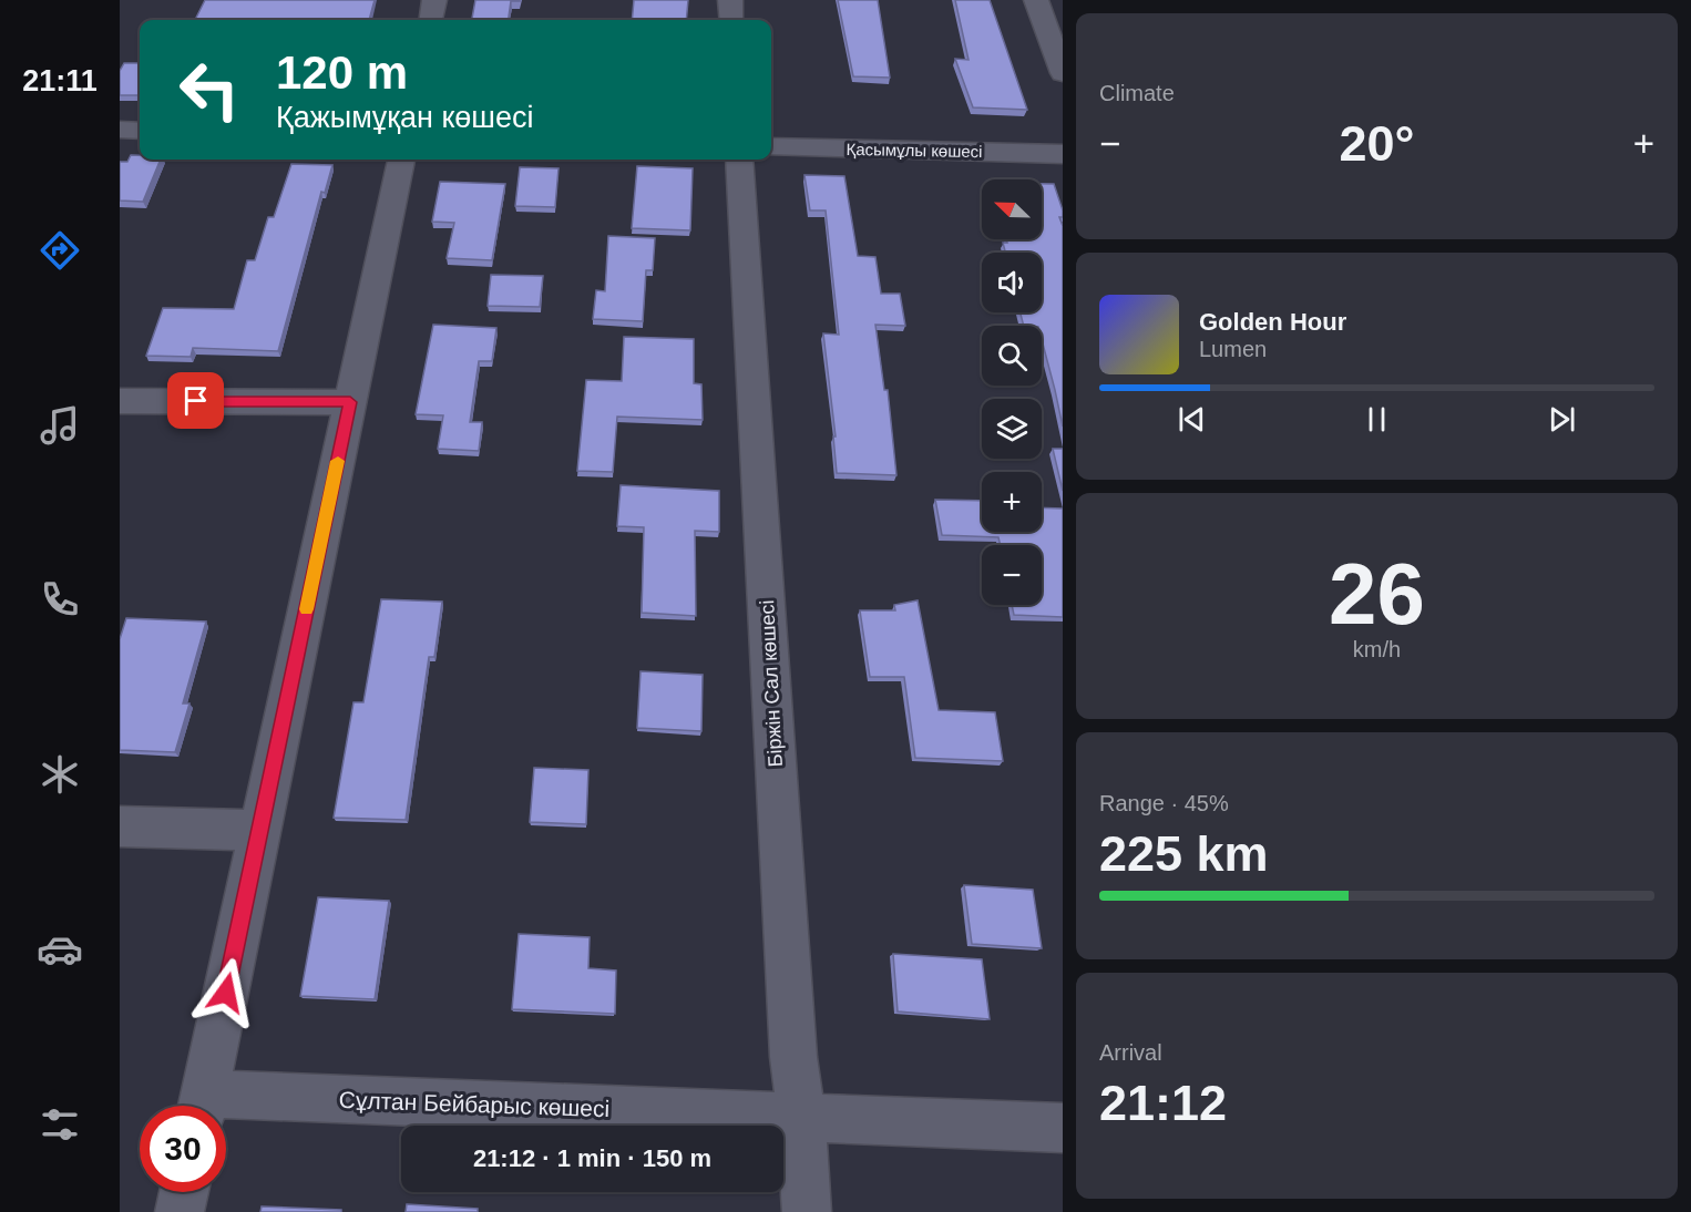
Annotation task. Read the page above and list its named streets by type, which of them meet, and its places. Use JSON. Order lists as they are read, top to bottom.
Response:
{
  "streets": {
    "street": ["Қасымұлы көшесі", "Біржін Сал көшесі", "Сұлтан Бейбарыс көшесі"]
  },
  "crossings": [
    ["Біржін Сал көшесі", "Сұлтан Бейбарыс көшесі"]
  ],
  "north": "top left",
  "page": {
    "tabs": "21:11",
    "tile": [
      "Climate",
      ["26", "km/h"],
      ["Range · 45%", "225 km"],
      ["Arrival", "21:12"]
    ],
    "turn": ["120 m", "Қажымұқан көшесі"],
    "heat": ["−", "20°", "+"],
    "map_buttons": ["+", "−"],
    "song": ["Golden Hour", "Lumen"],
    "limit": "30",
    "trip": "21:12 · 1 min · 150 m"
  }
}
